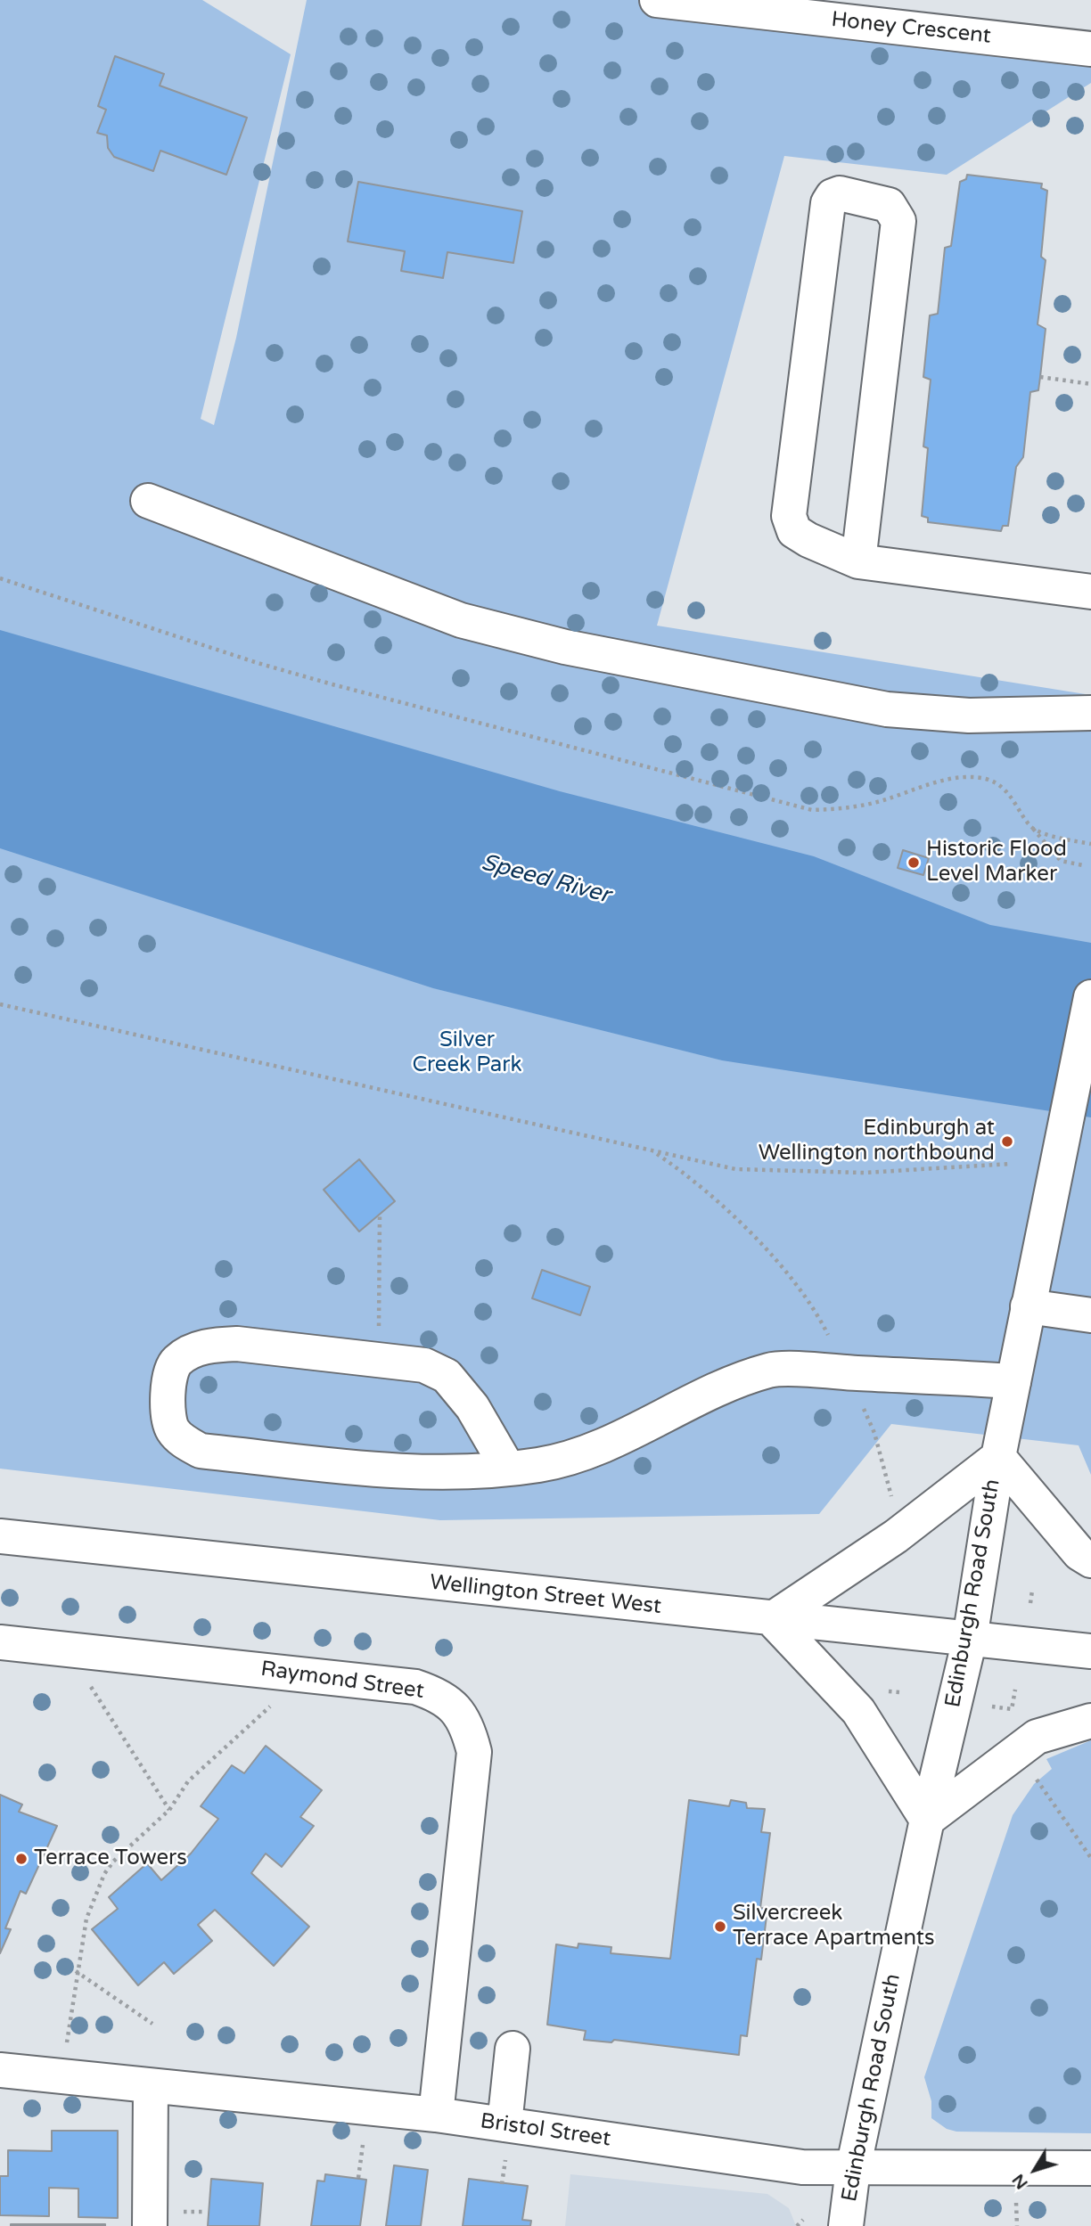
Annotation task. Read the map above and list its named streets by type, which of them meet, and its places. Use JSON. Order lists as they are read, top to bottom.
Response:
{
  "streets": {
    "main road": [
      "Honey Crescent",
      "Edinburgh Road South",
      "Wellington Street West",
      "Raymond Street",
      "Bristol Street"
    ]
  },
  "crossings": [
    ["Edinburgh Road South", "Wellington Street West"],
    ["Edinburgh Road South", "Bristol Street"],
    ["Raymond Street", "Bristol Street"]
  ],
  "water": ["Speed River"],
  "parks": ["Silver Creek Park"],
  "places": [
    "Historic Flood Level Marker",
    "Edinburgh at Wellington northbound",
    "Terrace Towers",
    "Silvercreek Terrace Apartments"
  ],
  "north": "bottom left"
}
